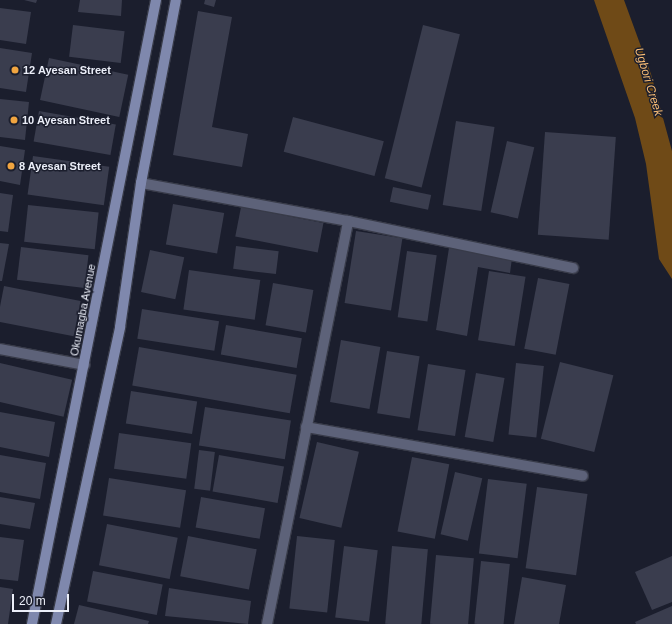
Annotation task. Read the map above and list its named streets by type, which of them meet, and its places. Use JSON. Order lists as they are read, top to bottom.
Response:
{
  "streets": {
    "main road": ["Okumagba Avenue"]
  },
  "water": ["Ugbori Creek"],
  "places": ["12 Ayesan Street", "10 Ayesan Street", "8 Ayesan Street"],
  "scale_bar": "20 m"
}
